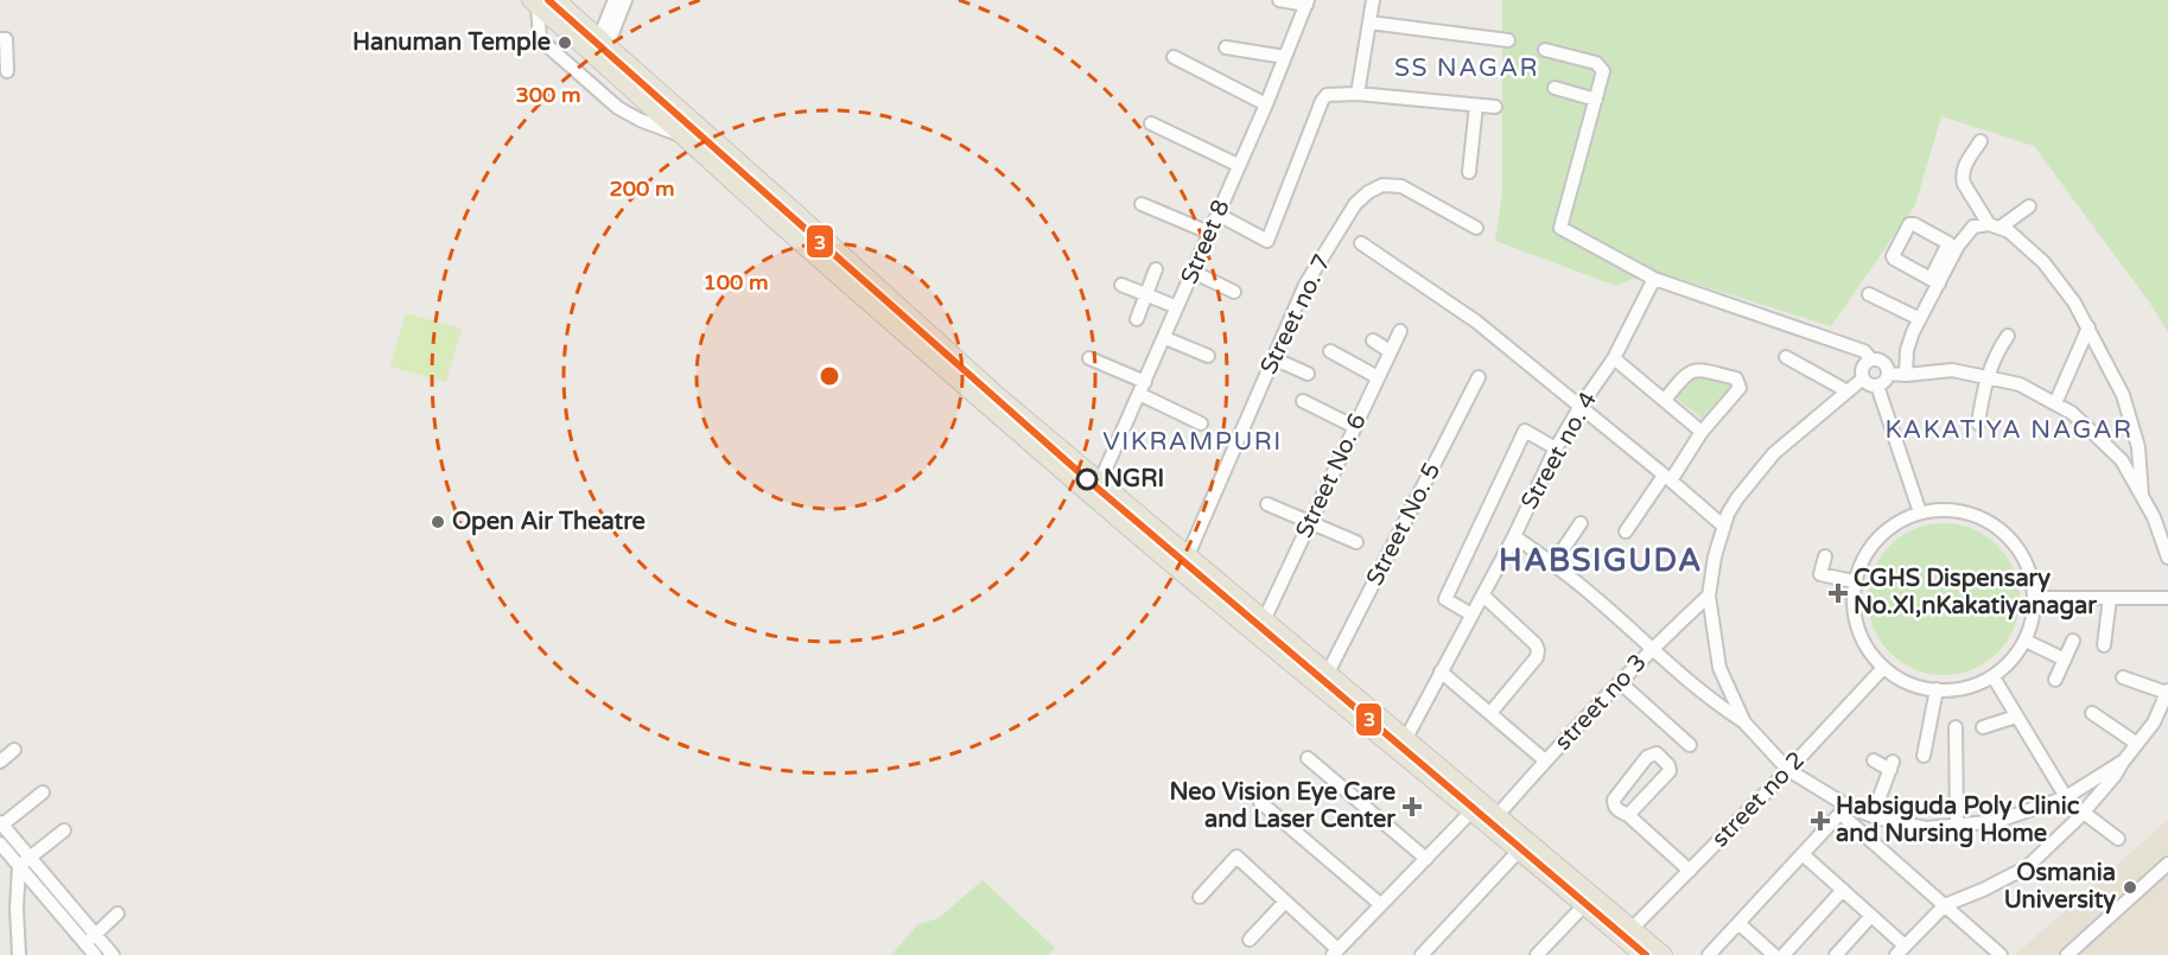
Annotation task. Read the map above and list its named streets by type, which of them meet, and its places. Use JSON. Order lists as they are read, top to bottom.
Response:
{
  "streets": {
    "street": [
      "Street 8",
      "Street no. 7",
      "Street no. 4",
      "Street No. 6",
      "Street No. 5",
      "street no 3",
      "street no 2"
    ]
  },
  "districts": [
    "SS NAGAR",
    "KAKATIYA NAGAR",
    "VIKRAMPURI",
    "HABSIGUDA"
  ],
  "places": {
    "other": [
      "Hanuman Temple",
      "NGRI",
      "Open Air Theatre",
      "Osmania University"
    ],
    "health": ["CGHS Dispensary No.XI,nKakatiyanagar", "Neo Vision Eye Care and Laser Center", "Habsiguda Poly Clinic and Nursing Home"]
  },
  "lines": ["metro line 3"],
  "rings": ["300 m", "200 m", "100 m"]
}
